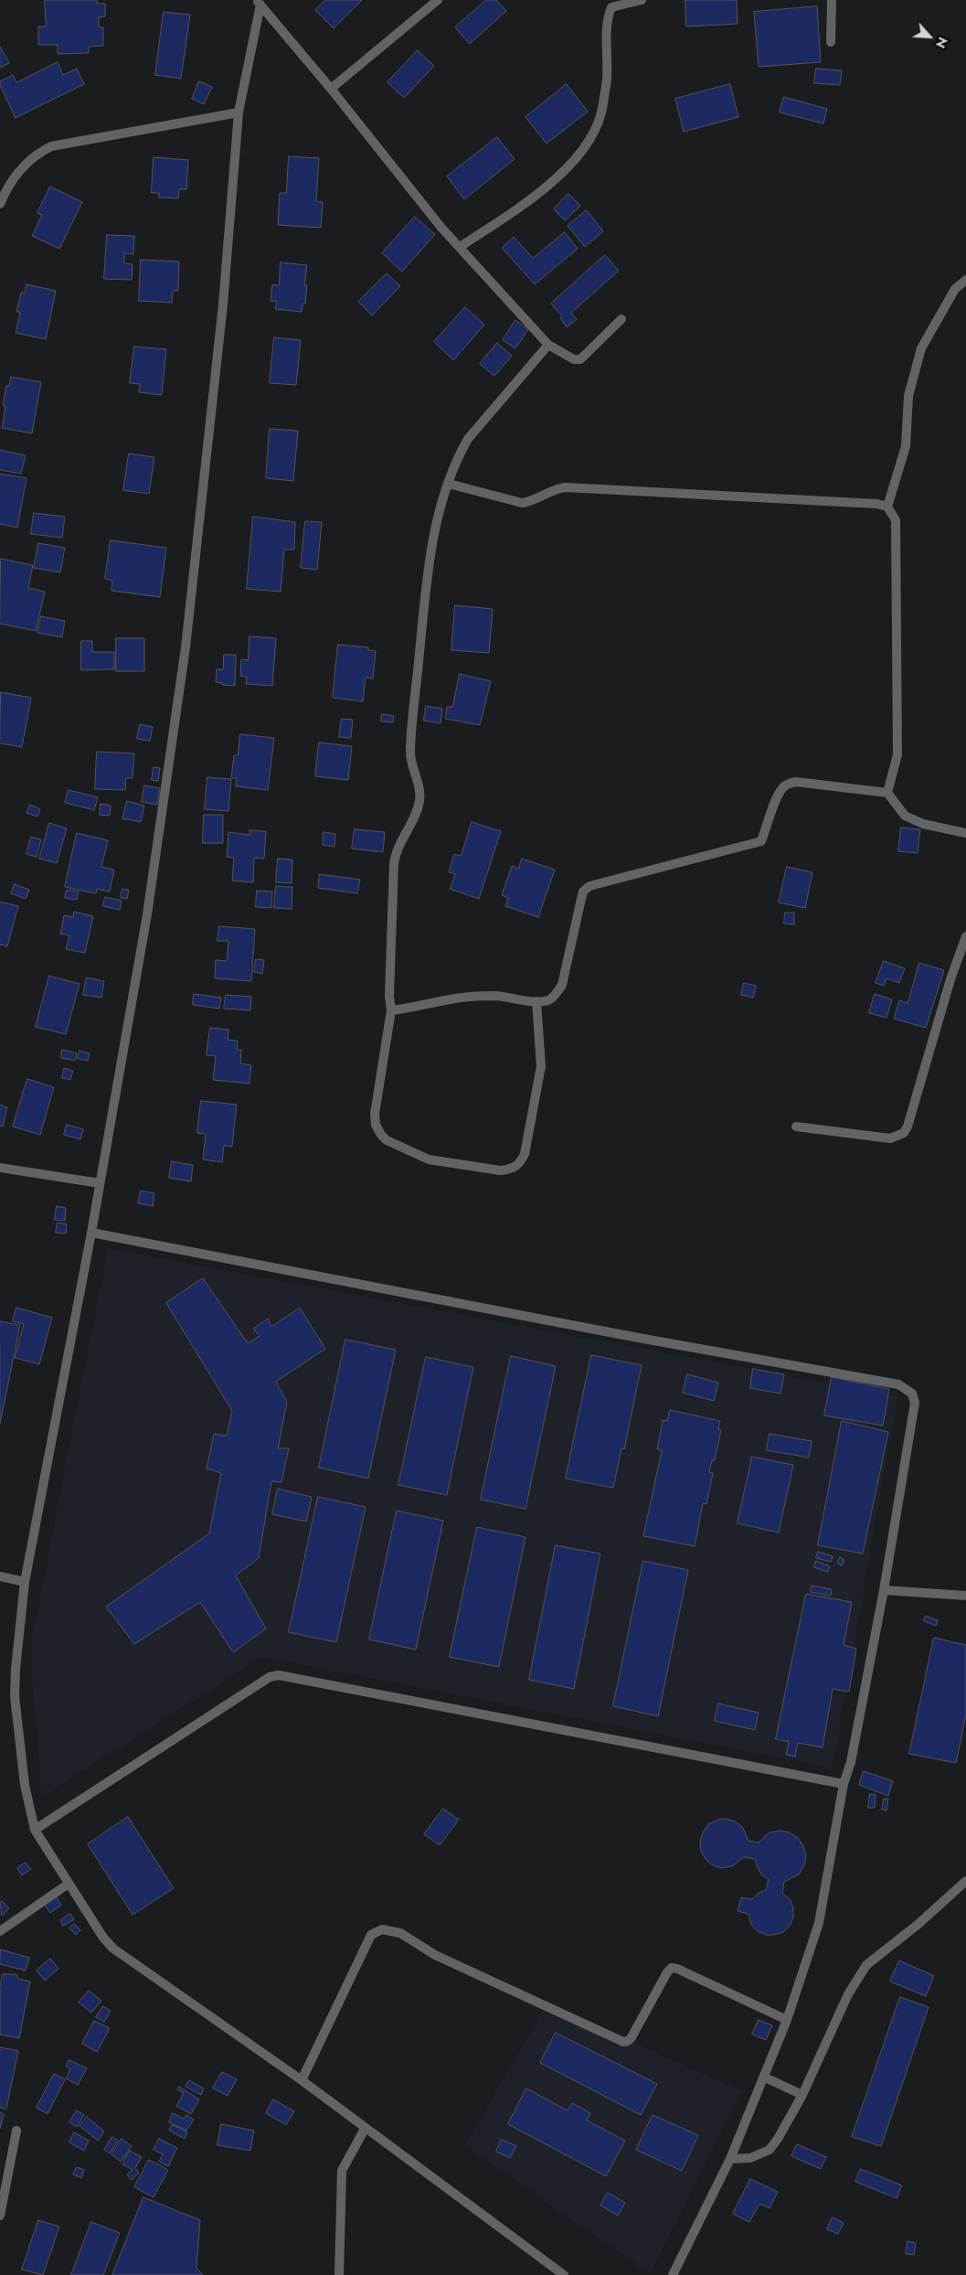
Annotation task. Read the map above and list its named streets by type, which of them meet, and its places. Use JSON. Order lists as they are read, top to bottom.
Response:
{
  "north": "bottom right"
}
